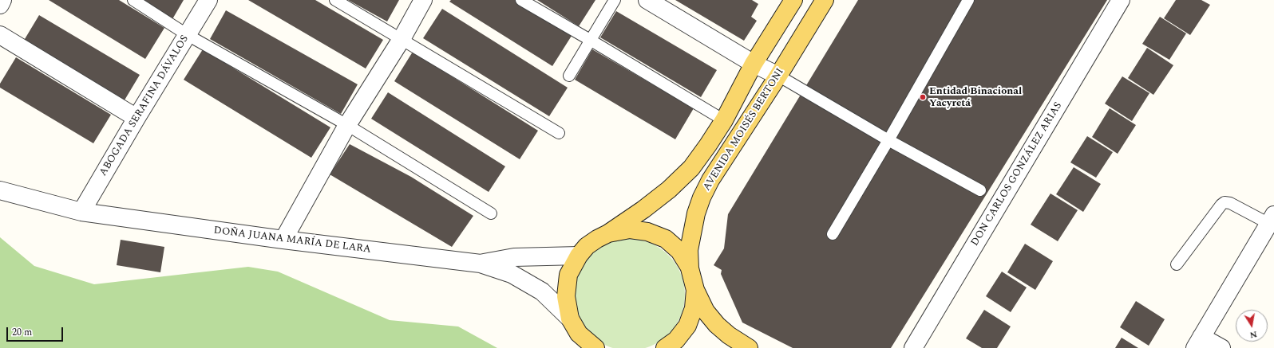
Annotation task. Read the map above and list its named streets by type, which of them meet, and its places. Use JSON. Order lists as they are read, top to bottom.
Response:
{
  "streets": {
    "main road": ["AVENIDA MOISÉS BERTONI"],
    "street": ["ABOGADA SERAFINA DÁVALOS", "DON CARLOS GONZÁLEZ ARIAS", "DOÑA JUANA MARÍA DE LARA"]
  },
  "crossings": [
    ["ABOGADA SERAFINA DÁVALOS", "DOÑA JUANA MARÍA DE LARA"],
    ["AVENIDA MOISÉS BERTONI", "DOÑA JUANA MARÍA DE LARA"]
  ],
  "places": ["Entidad Binacional Yacyretá"],
  "scale_bar": "20 m",
  "north": "bottom"
}
